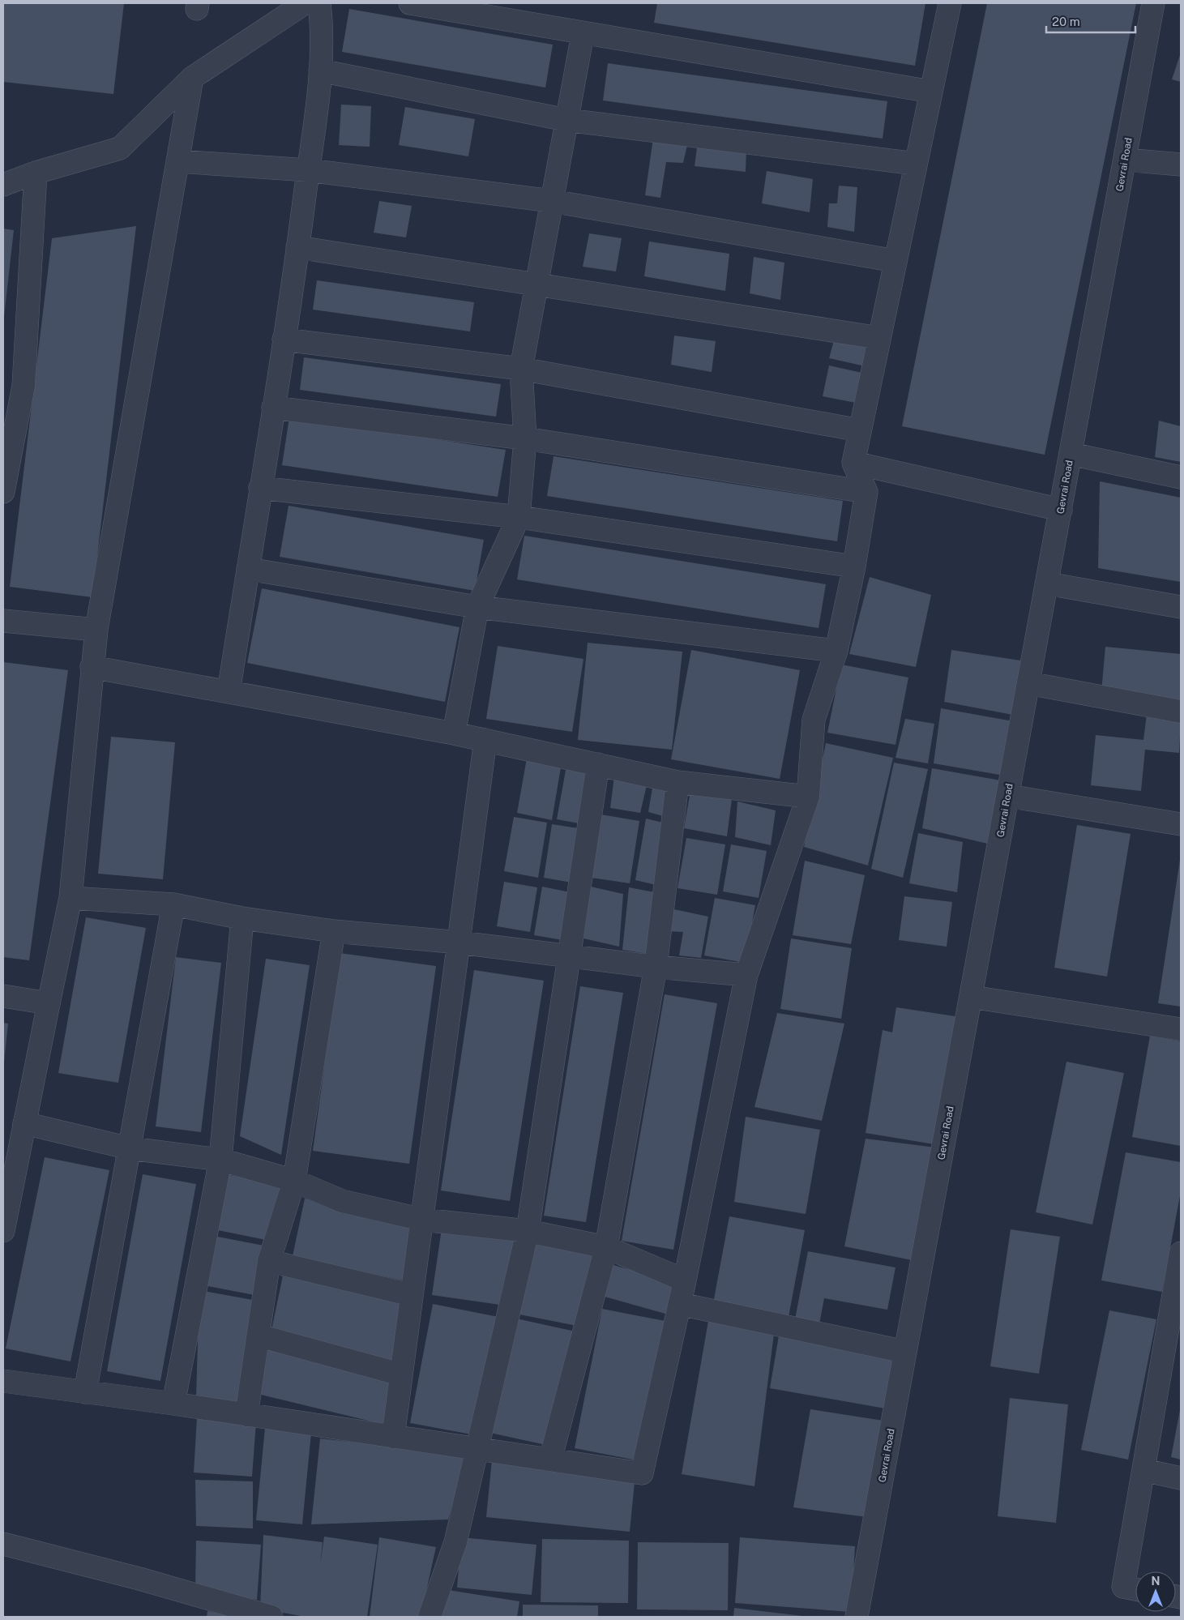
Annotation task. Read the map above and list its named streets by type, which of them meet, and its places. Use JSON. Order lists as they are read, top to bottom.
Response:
{
  "streets": {
    "street": ["Gevrai Road"]
  },
  "scale_bar": "20 m",
  "north": "top"
}
